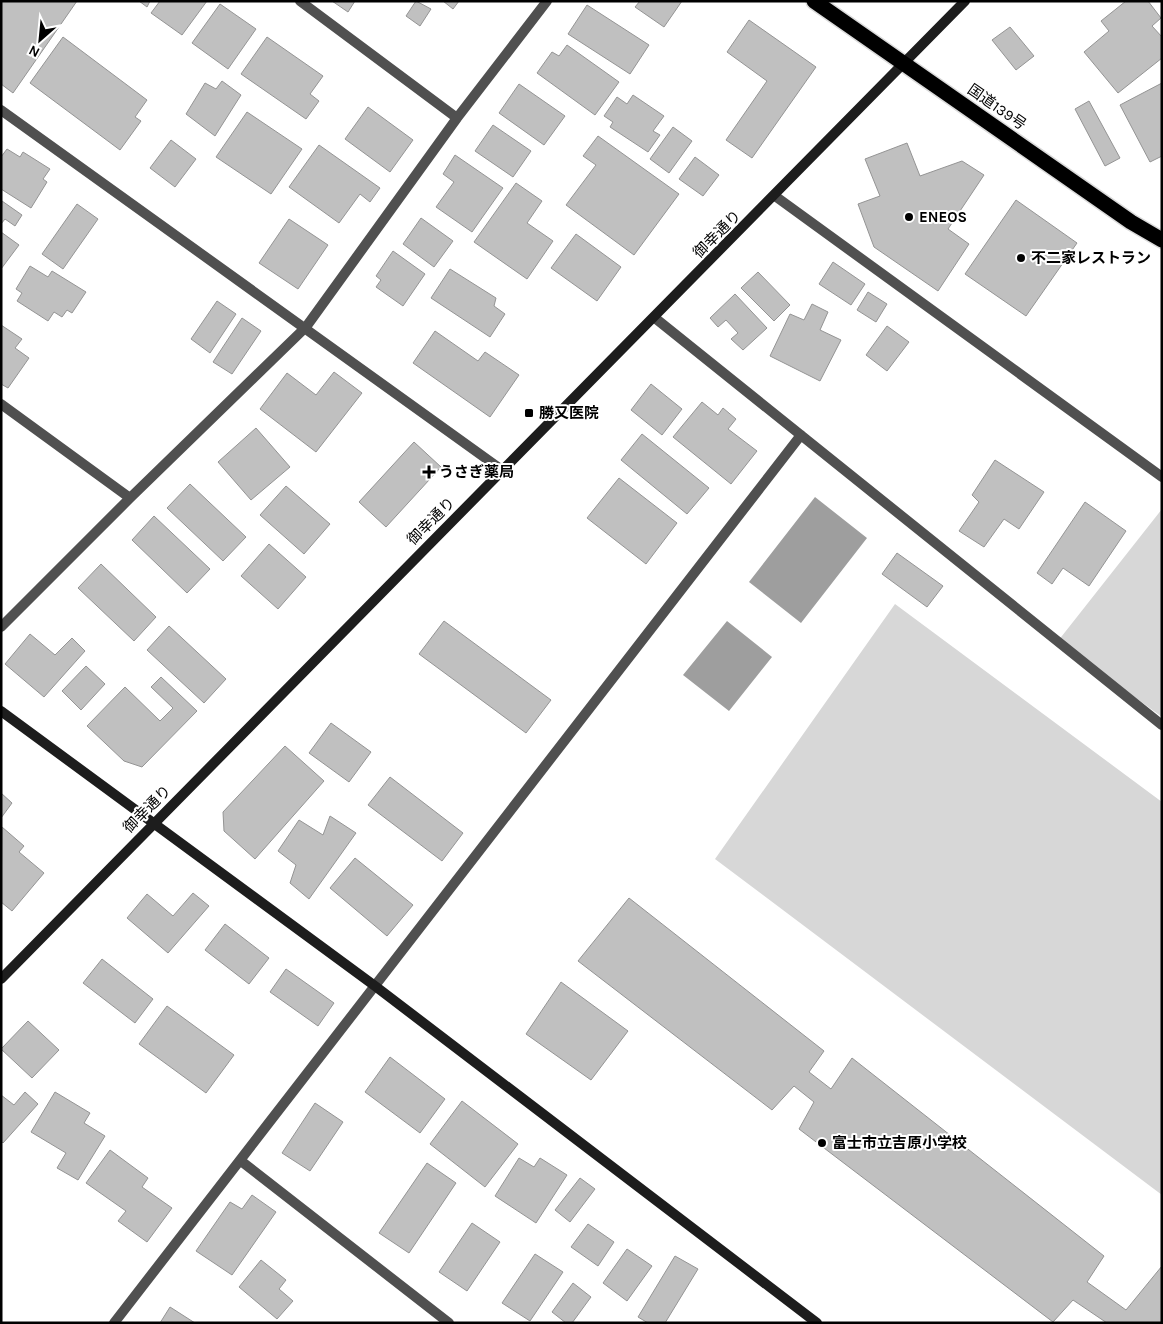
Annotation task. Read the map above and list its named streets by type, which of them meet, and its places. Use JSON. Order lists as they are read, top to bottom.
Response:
{
  "streets": {
    "highway": ["国道139号"],
    "street": ["御幸通り"]
  },
  "crossings": [
    ["国道139号", "御幸通り"]
  ],
  "places": {
    "other": ["ENEOS", "不二家レストラン", "富士市立吉原小学校"],
    "transit": ["勝又医院"],
    "health": ["うさぎ薬局"]
  },
  "north": "bottom left"
}
